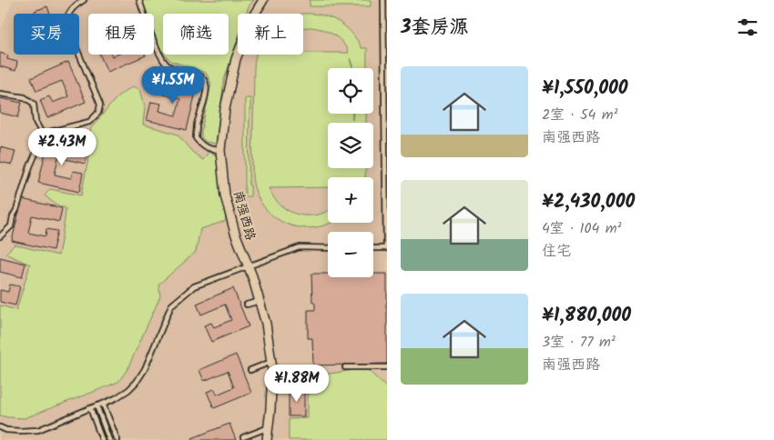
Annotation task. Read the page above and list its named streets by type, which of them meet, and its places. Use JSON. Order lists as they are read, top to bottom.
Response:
{
  "streets": {
    "street": ["南强西路"]
  },
  "page": {
    "heading": "3套房源",
    "chip": [
      "买房",
      "租房",
      "筛选",
      "新上"
    ],
    "list": [
      {
        "name": "¥1,550,000",
        "note": "2室 · 54 m² · 南强西路"
      },
      {
        "name": "¥2,430,000",
        "note": "4室 · 104 m² · 住宅"
      },
      {
        "name": "¥1,880,000",
        "note": "3室 · 77 m² · 南强西路"
      }
    ],
    "price": ["¥1.55M", "¥2.43M", "¥1.88M"],
    "map_buttons": ["+", "−"]
  }
}
